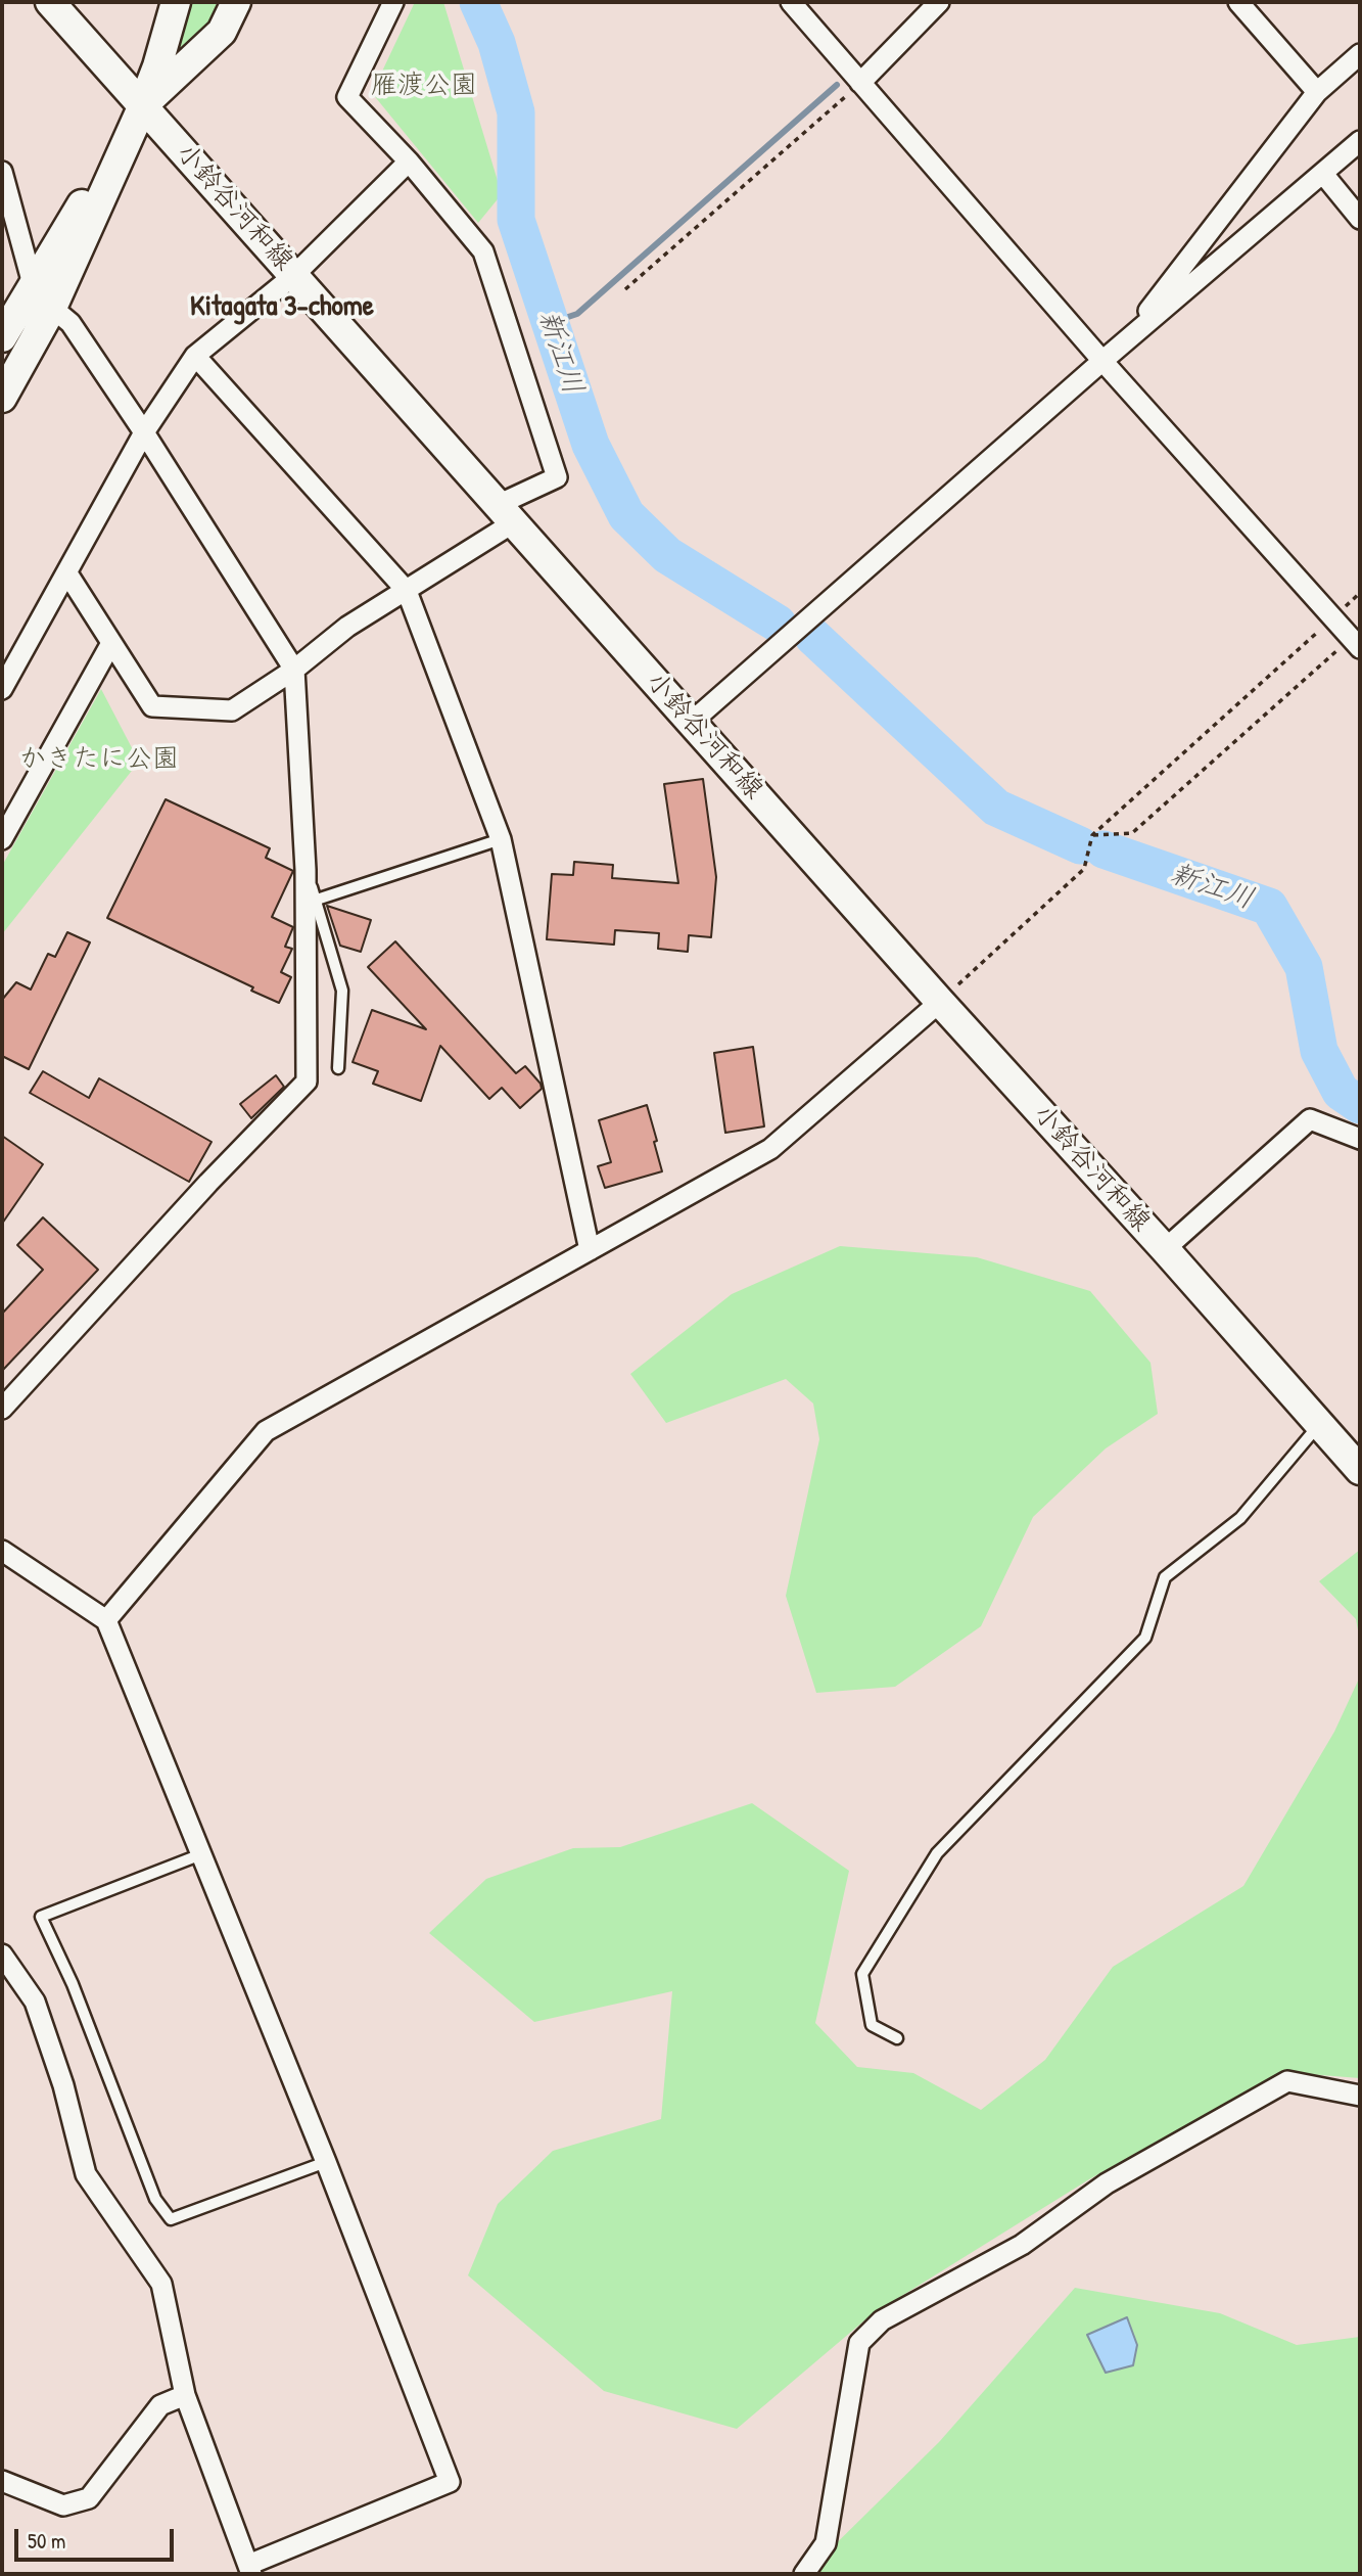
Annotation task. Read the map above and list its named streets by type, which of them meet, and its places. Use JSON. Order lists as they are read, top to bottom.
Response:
{
  "streets": {
    "main road": ["小鈴谷河和線"]
  },
  "districts": ["Kitagata 3-chome"],
  "water": ["新江川"],
  "parks": ["雁渡公園", "かきたに公園"],
  "scale_bar": "50 m"
}
